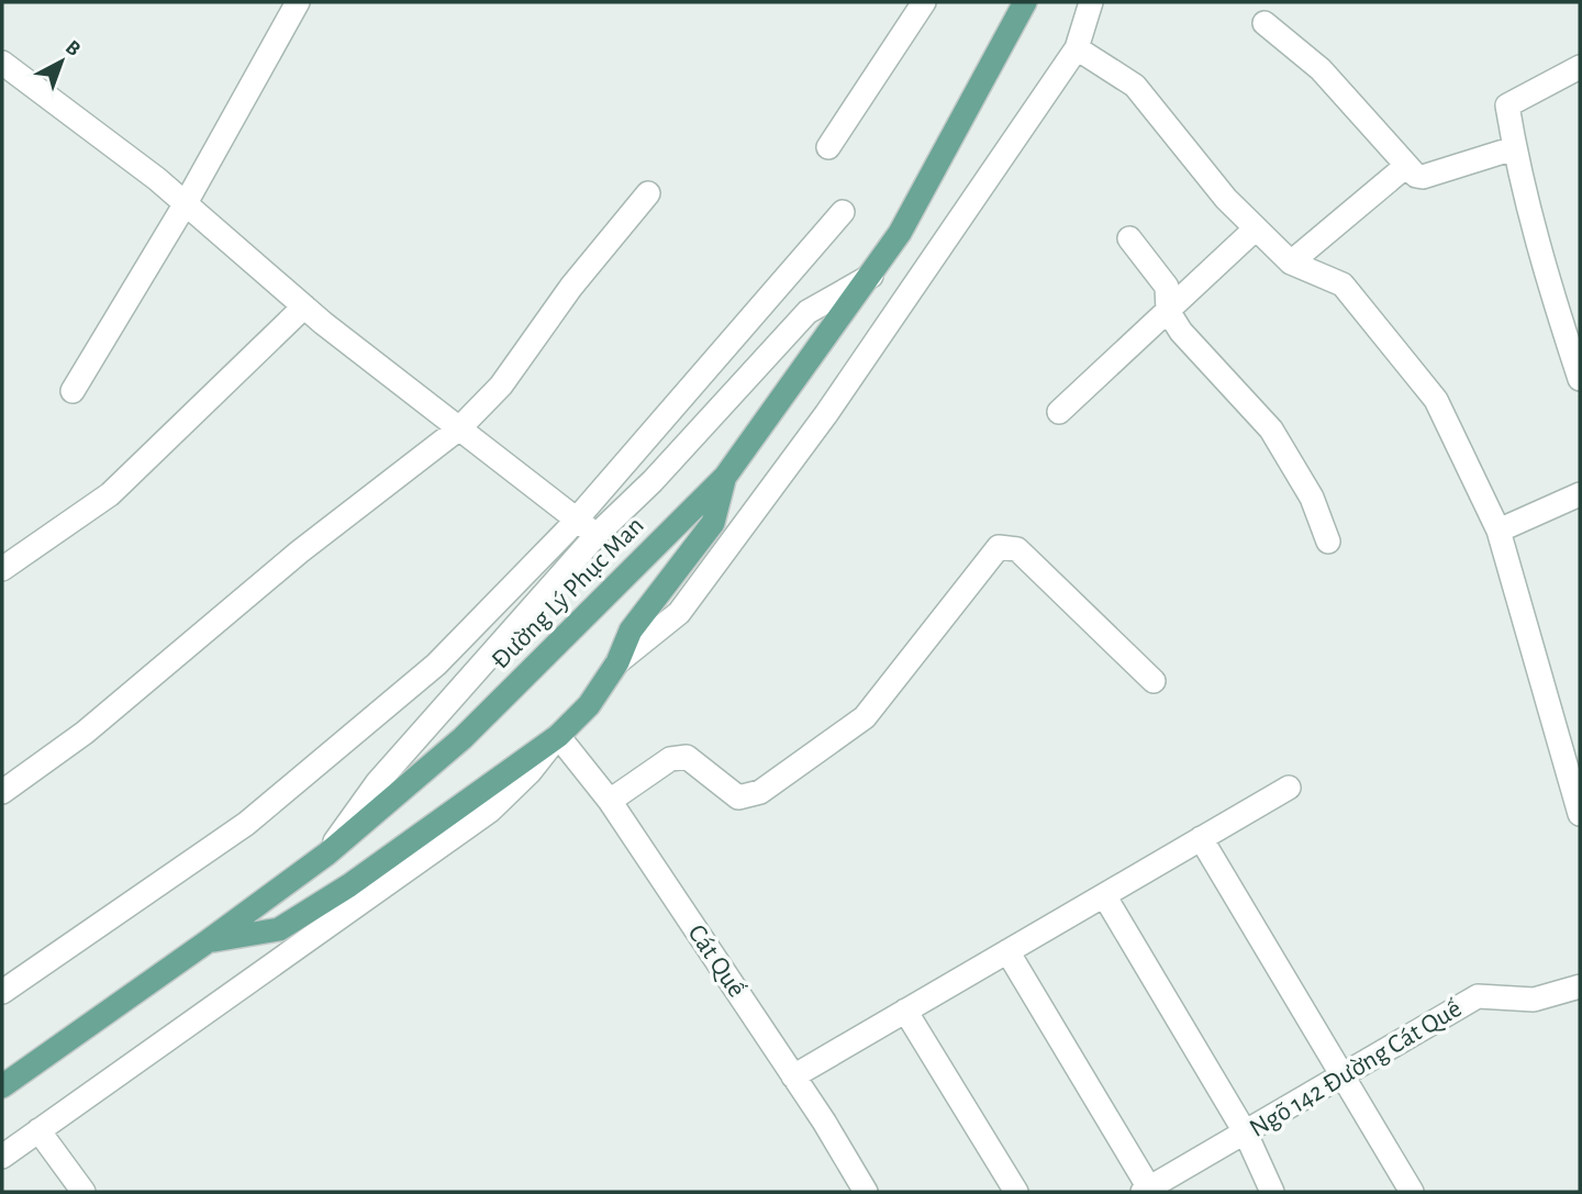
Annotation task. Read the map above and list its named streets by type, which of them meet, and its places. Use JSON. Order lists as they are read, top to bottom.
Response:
{
  "streets": {
    "main road": ["Đường Lý Phục Man"],
    "street": ["Cát Quế", "Ngõ 142 Đường Cát Quế"]
  },
  "north": "top right"
}
